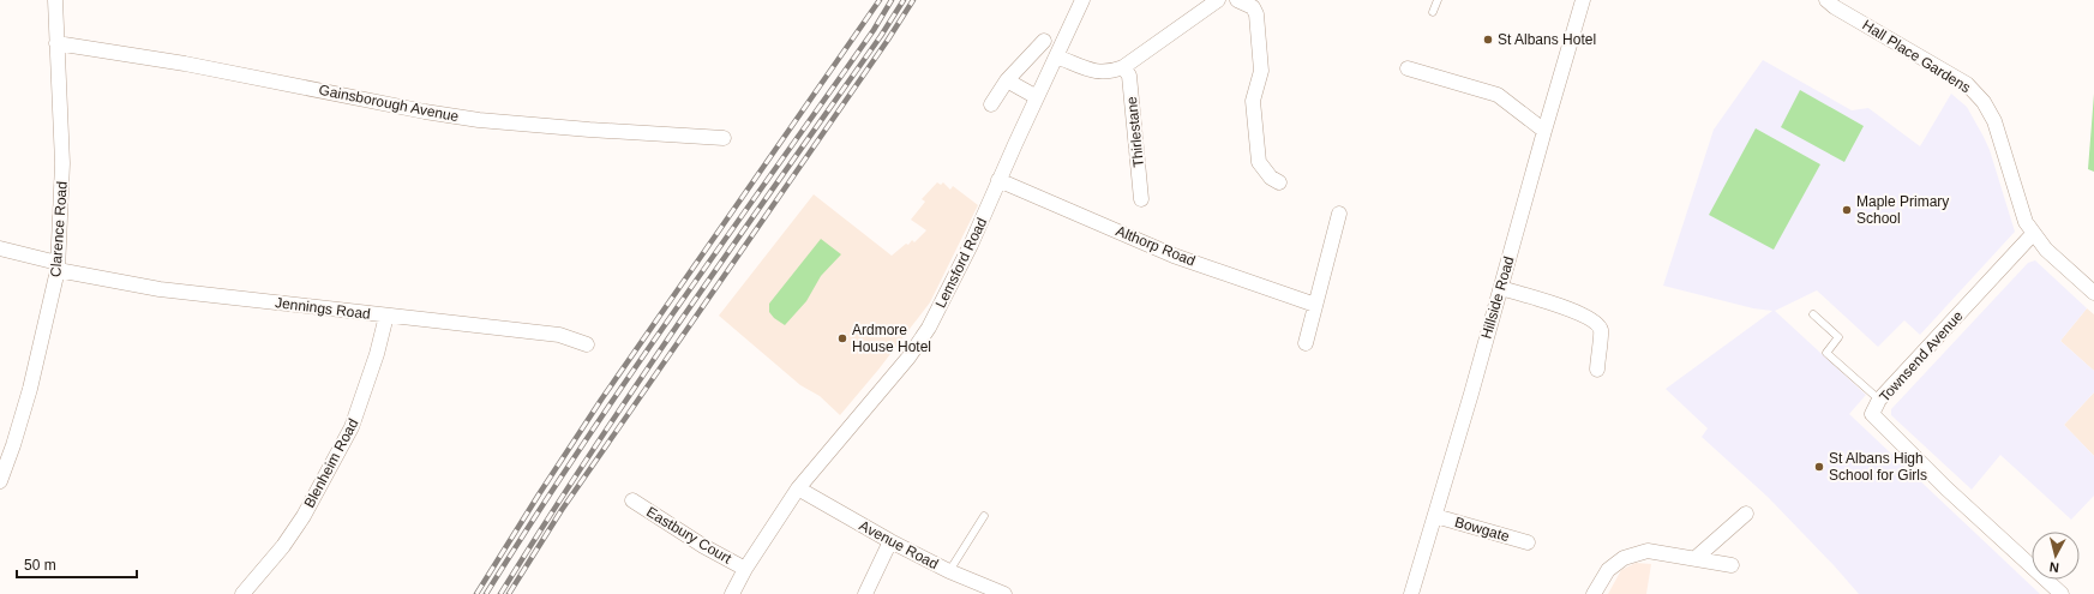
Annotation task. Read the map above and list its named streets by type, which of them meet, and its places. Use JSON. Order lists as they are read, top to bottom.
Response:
{
  "streets": {
    "street": [
      "Hall Place Gardens",
      "Gainsborough Avenue",
      "Thirlestane",
      "Clarence Road",
      "Althorp Road",
      "Lemsford Road",
      "Hillside Road",
      "Jennings Road",
      "Townsend Avenue",
      "Blenheim Road",
      "Bowgate",
      "Eastbury Court",
      "Avenue Road"
    ]
  },
  "crossings": [
    ["Hall Place Gardens", "Townsend Avenue"],
    ["Gainsborough Avenue", "Clarence Road"],
    ["Clarence Road", "Jennings Road"],
    ["Althorp Road", "Lemsford Road"],
    ["Lemsford Road", "Eastbury Court"],
    ["Lemsford Road", "Avenue Road"],
    ["Hillside Road", "Bowgate"],
    ["Jennings Road", "Blenheim Road"]
  ],
  "places": [
    "St Albans Hotel",
    "Maple Primary School",
    "Ardmore House Hotel",
    "St Albans High School for Girls"
  ],
  "scale_bar": "50 m",
  "north": "bottom"
}
